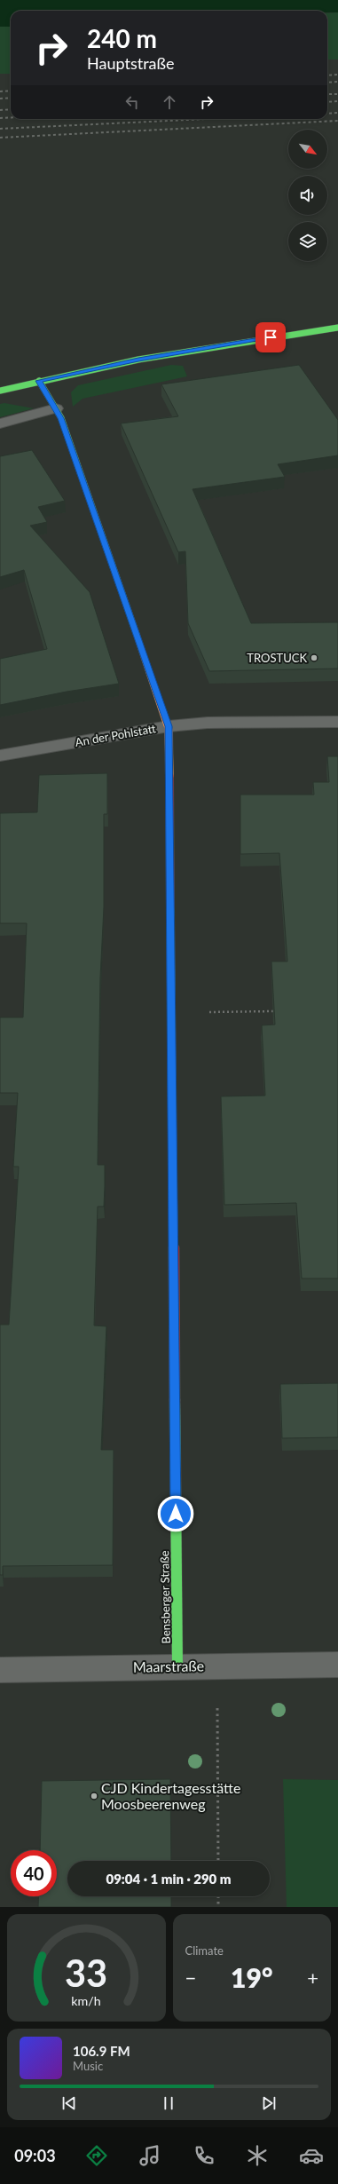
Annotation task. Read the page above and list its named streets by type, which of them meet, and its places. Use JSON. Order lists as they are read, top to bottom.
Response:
{
  "streets": {
    "street": ["An der Pohlstatt", "Bensberger Straße", "Maarstraße"]
  },
  "crossings": [
    ["An der Pohlstatt", "Bensberger Straße"],
    ["Bensberger Straße", "Maarstraße"]
  ],
  "places": ["TROSTUCK", "CJD Kindertagesstätte Moosbeerenweg"],
  "north": "bottom right",
  "page": {
    "turn": ["240 m", "Hauptstraße"],
    "limit": "40",
    "trip": "09:04 · 1 min · 290 m",
    "tile": "Climate",
    "heat": ["−", "19°", "+"],
    "song": ["106.9 FM", "Music"],
    "tabs": "09:03",
    "gauge": ["33", "km/h"]
  }
}
